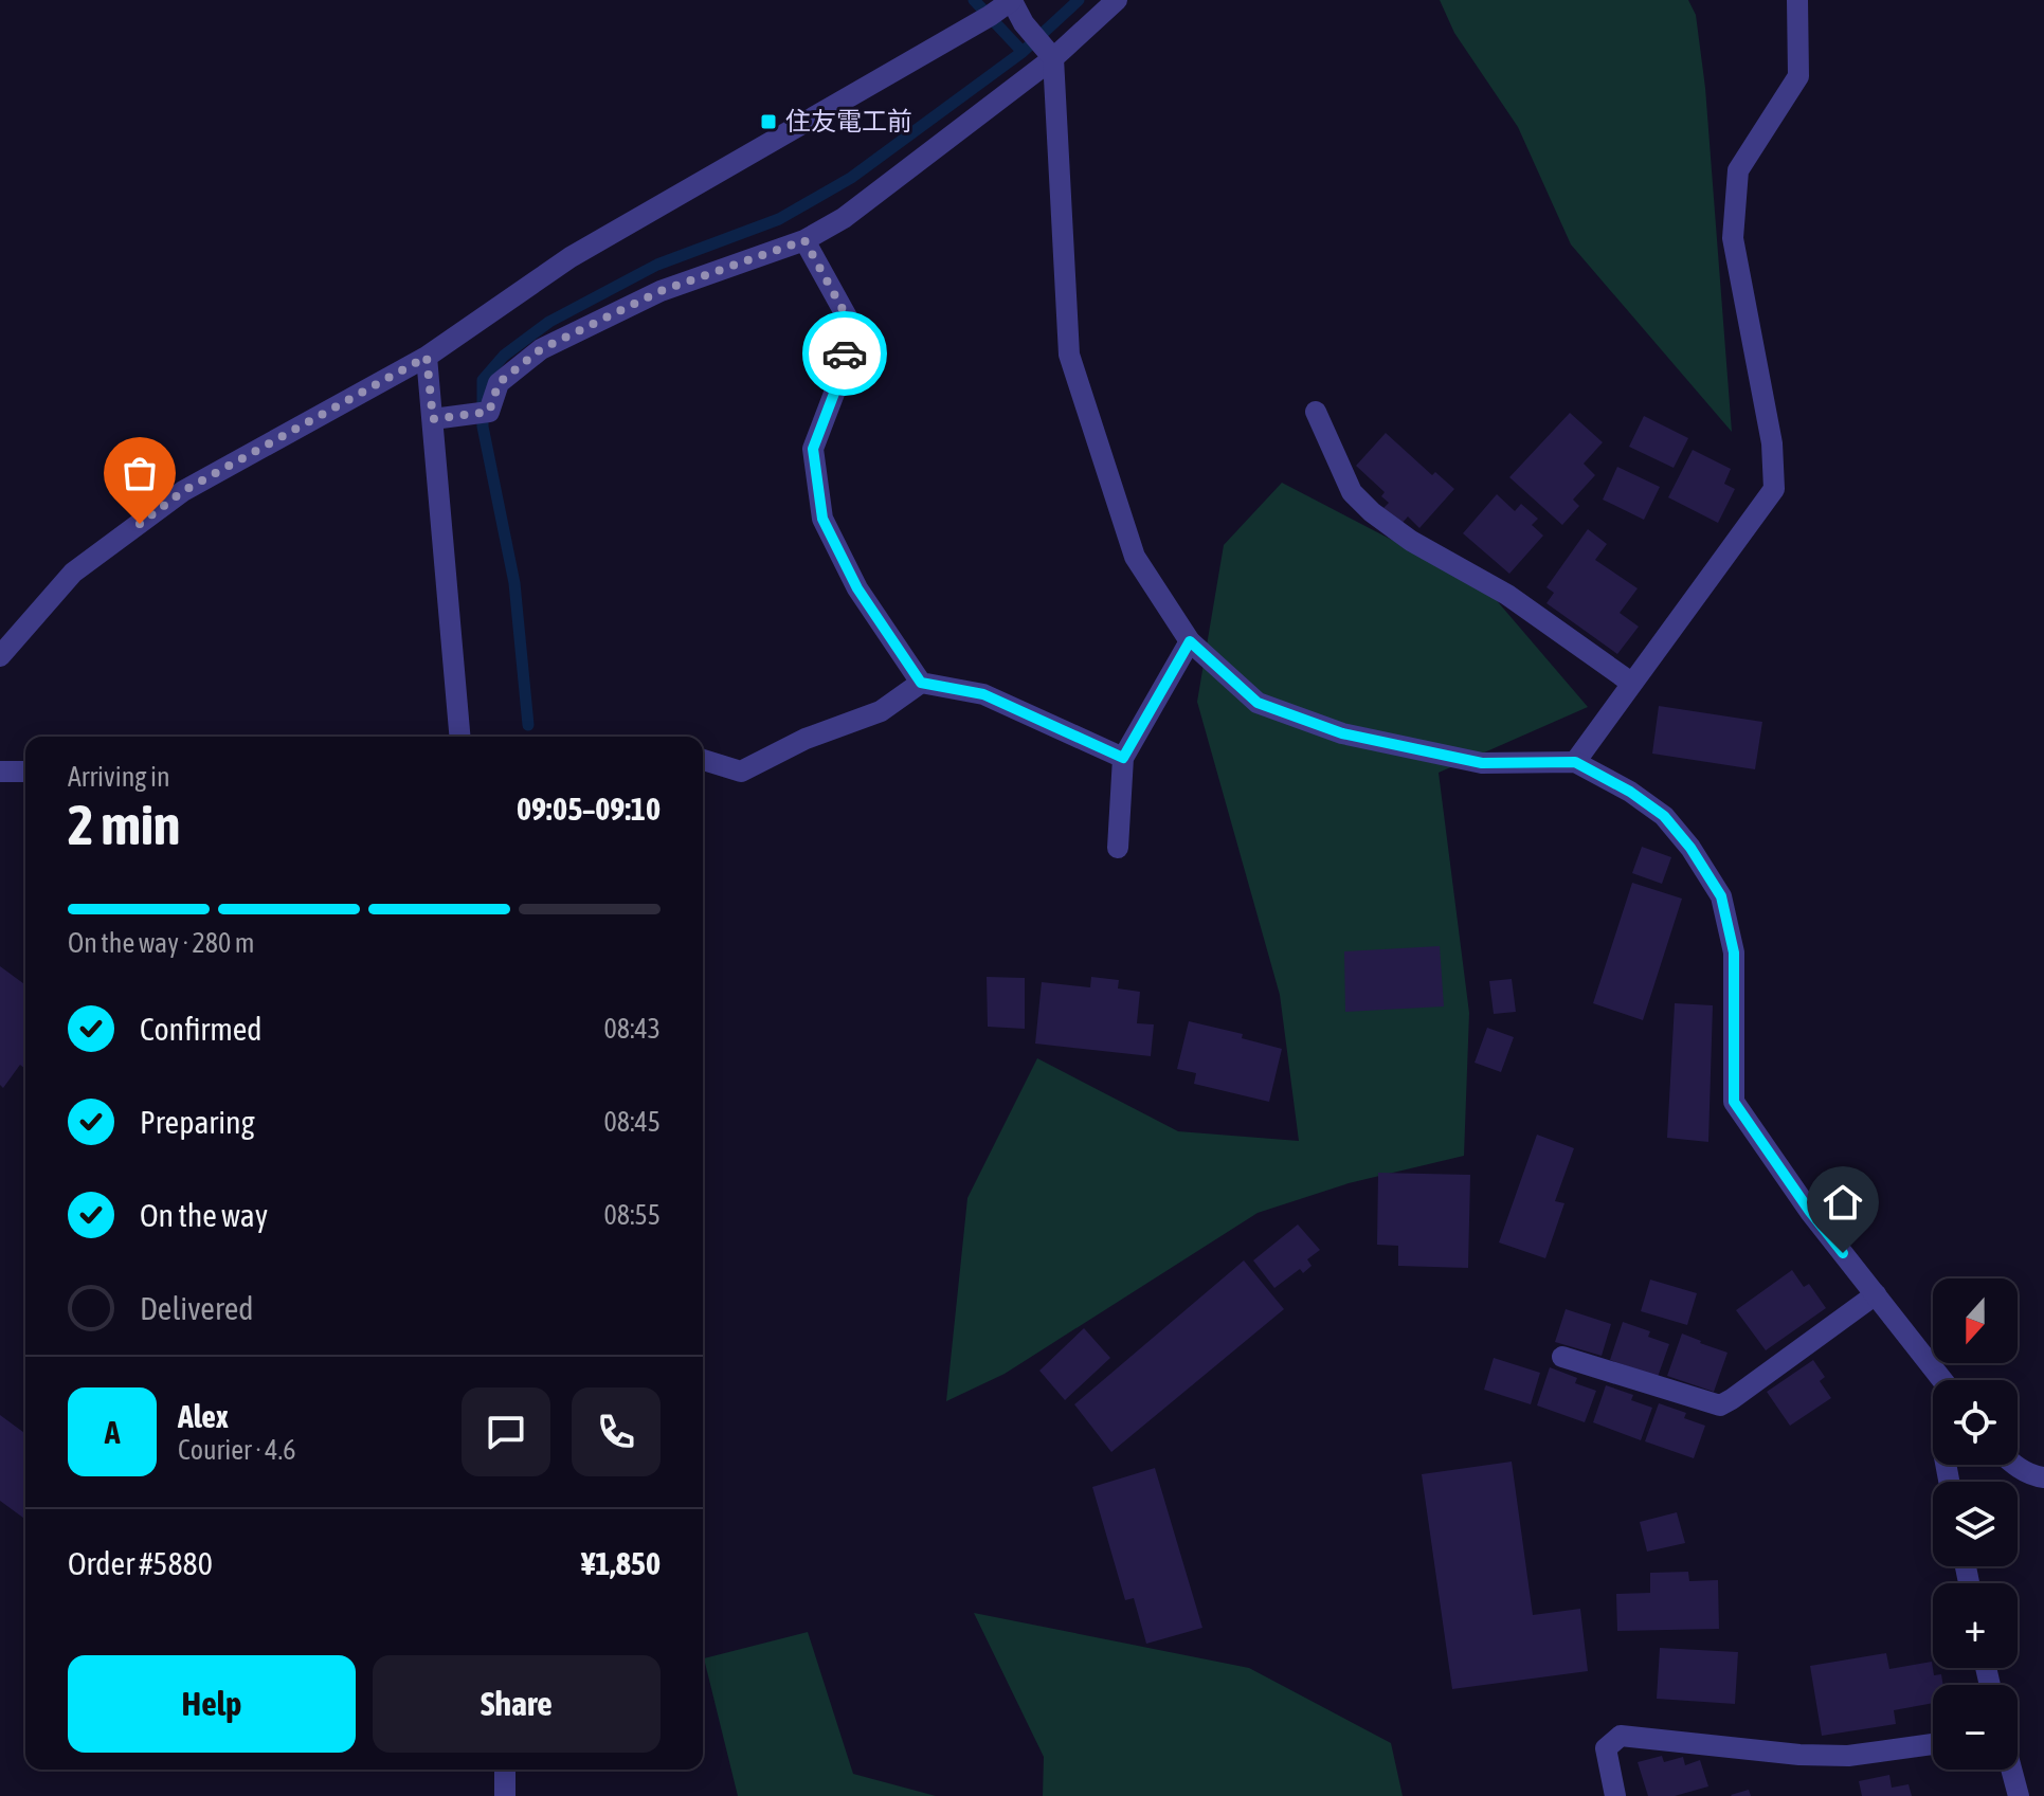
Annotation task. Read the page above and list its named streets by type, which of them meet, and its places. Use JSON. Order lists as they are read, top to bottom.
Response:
{
  "places": {
    "transit": ["住友電工前"]
  },
  "north": "bottom",
  "page": {
    "heading": ["2 min", "Arriving in", "09:05–09:10"],
    "panel": [
      "Alex",
      "Courier · 4.6",
      "Order #5880",
      "¥1,850"
    ],
    "bar": "On the way · 280 m",
    "list": [
      ["Confirmed", "08:43"],
      ["Preparing", "08:45"],
      ["On the way", "08:55"],
      "Delivered"
    ],
    "map_buttons": ["+", "−"],
    "round": "A",
    "buttons": ["Help", "Share"]
  }
}
